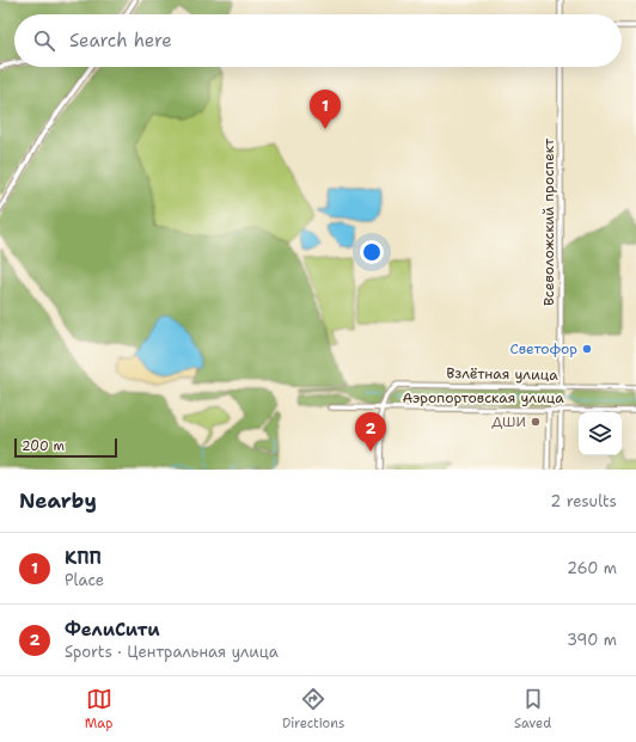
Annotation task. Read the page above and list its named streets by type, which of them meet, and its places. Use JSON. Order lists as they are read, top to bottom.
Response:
{
  "streets": {
    "street": ["Всеволожский проспект", "Взлётная улица", "Аэропортовская улица"]
  },
  "crossings": [
    ["Всеволожский проспект", "Взлётная улица"],
    ["Взлётная улица", "Аэропортовская улица"]
  ],
  "places": ["Светофор", "ДШИ"],
  "scale_bar": "200 m",
  "page": {
    "search": "Search here",
    "pins": ["1", "2"],
    "scale": "200 m",
    "heading": ["Nearby", "2 results"],
    "list": [
      {
        "mark": "1",
        "name": "КПП",
        "note": "Place",
        "value": "260 m"
      },
      {
        "mark": "2",
        "name": "ФелиСити",
        "note": "Sports · Центральная улица",
        "value": "390 m"
      }
    ],
    "nav": ["Map", "Directions", "Saved"]
  }
}
